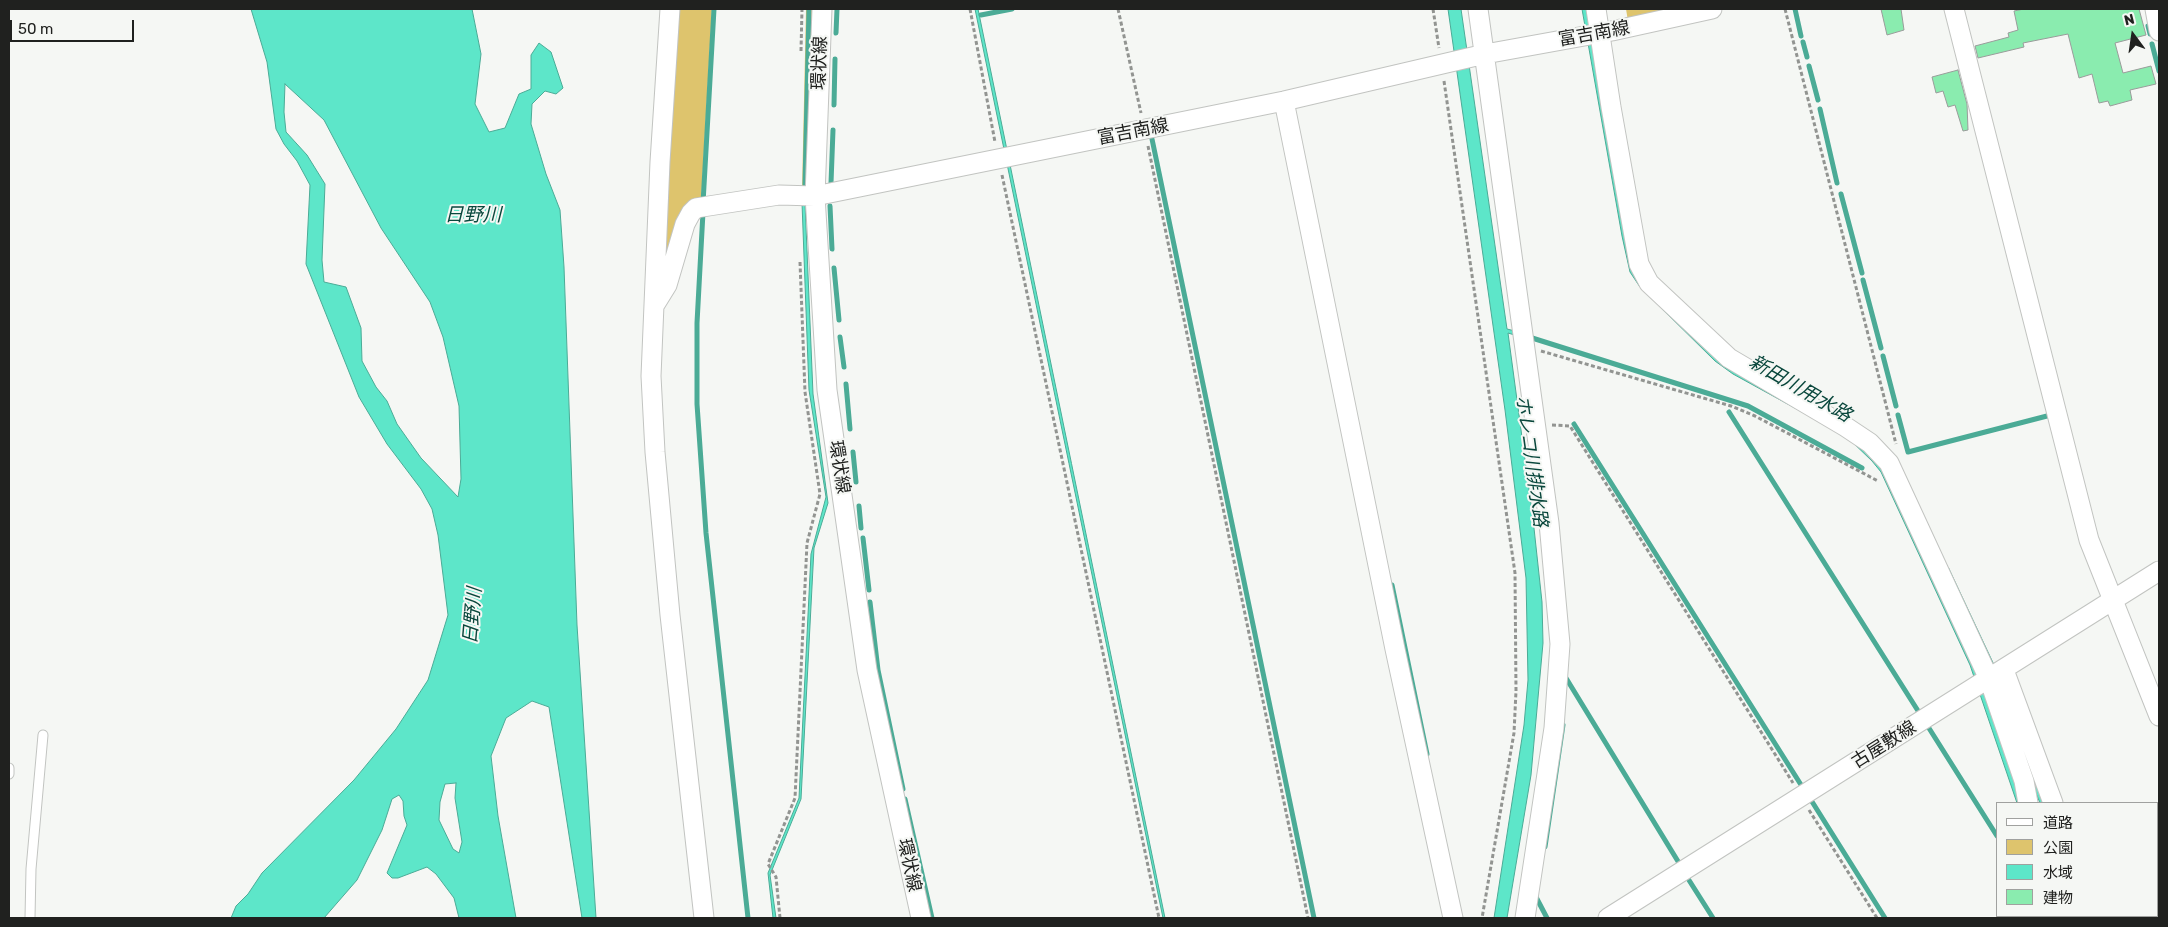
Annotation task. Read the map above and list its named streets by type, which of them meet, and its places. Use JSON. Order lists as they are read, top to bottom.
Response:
{
  "streets": {
    "street": ["富吉南線", "環状線", "古屋敷線"]
  },
  "crossings": [
    ["富吉南線", "環状線"]
  ],
  "water": ["日野川", "新田川用水路", "ホレコ川排水路"],
  "legend": [
    "道路",
    "公園",
    "水域",
    "建物"
  ],
  "scale_bar": "50 m",
  "north": "top"
}
